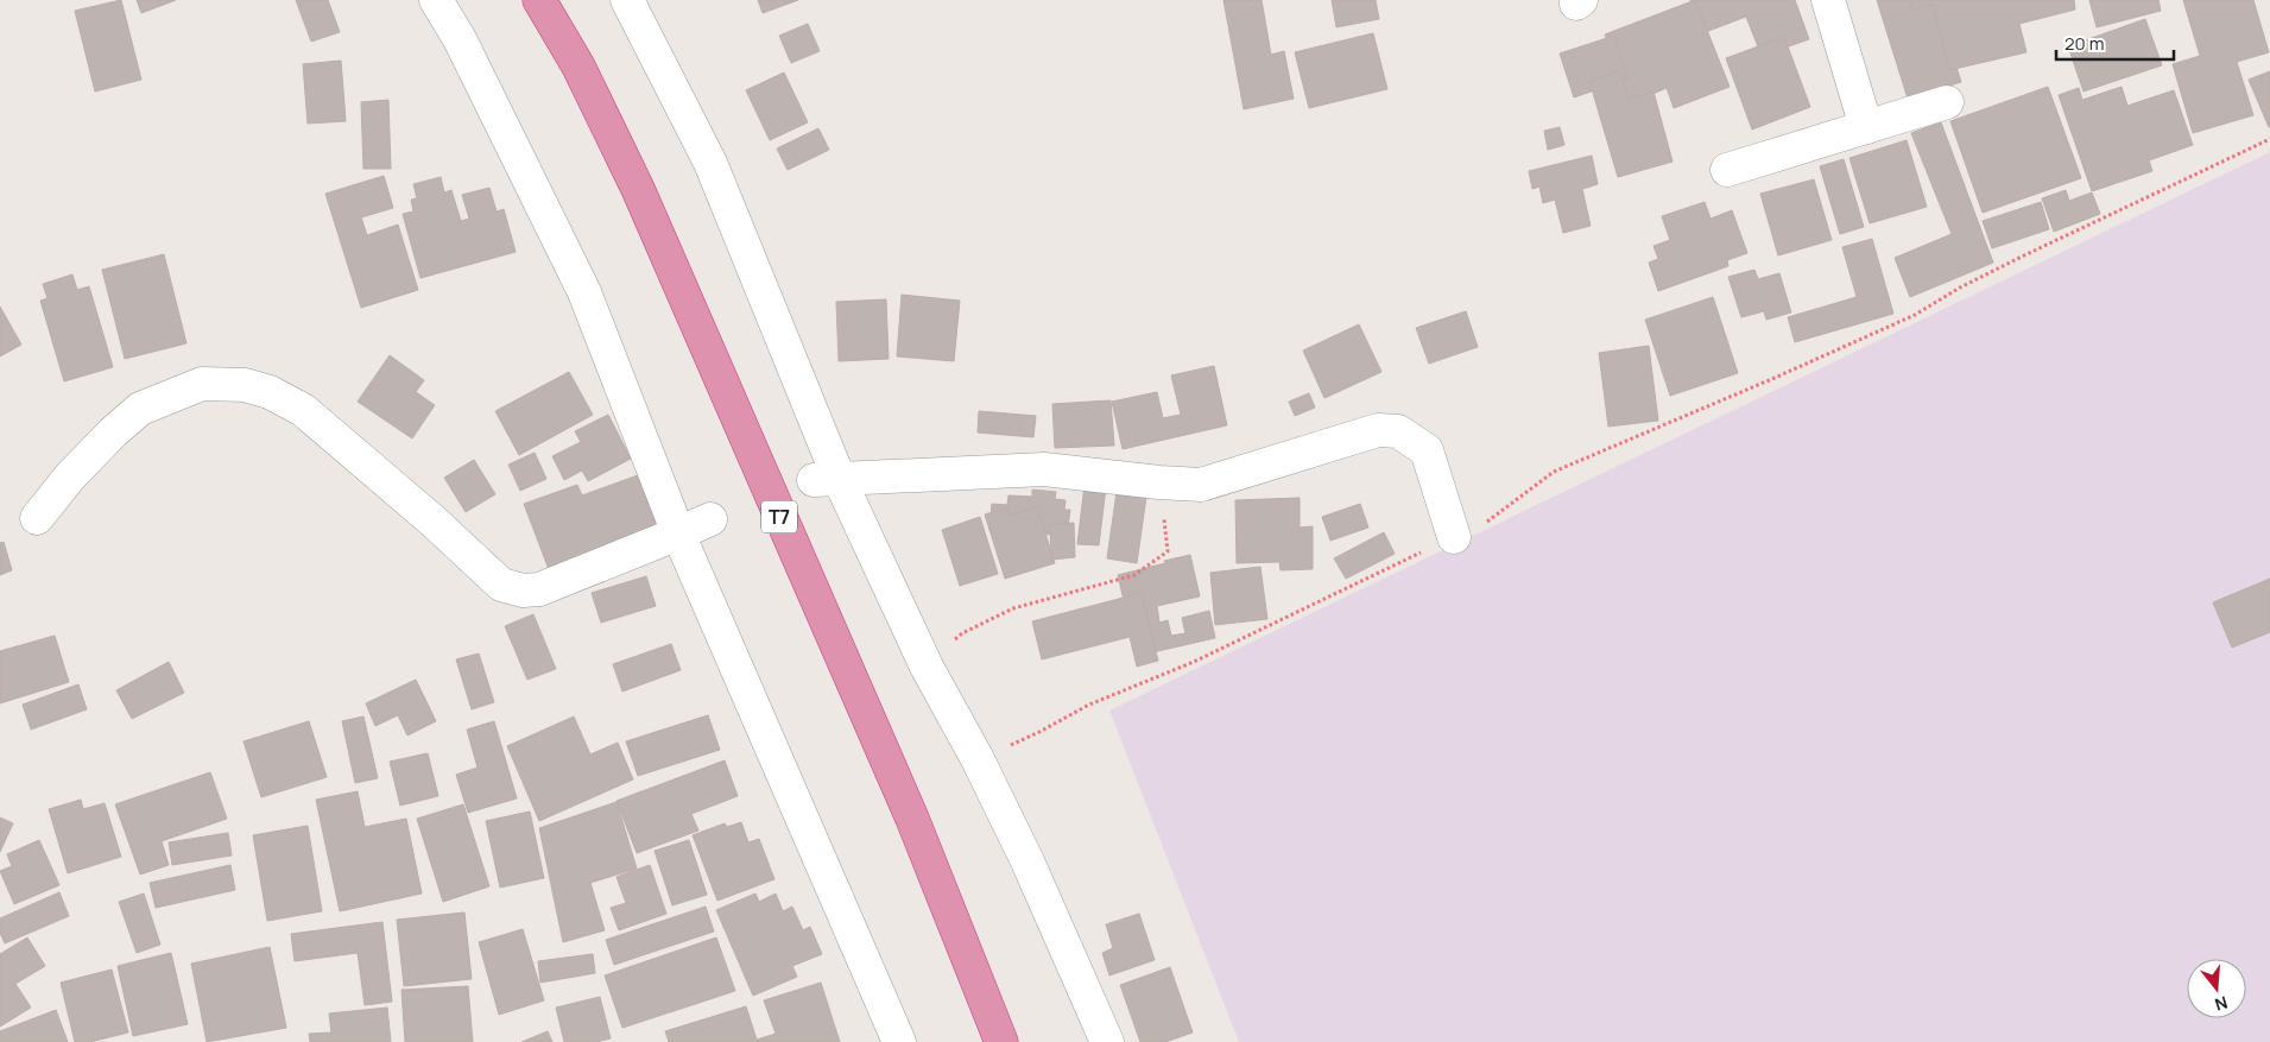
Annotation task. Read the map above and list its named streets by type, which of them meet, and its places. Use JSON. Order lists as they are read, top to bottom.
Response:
{
  "streets": {
    "highway": ["T7"]
  },
  "scale_bar": "20 m",
  "north": "bottom"
}
